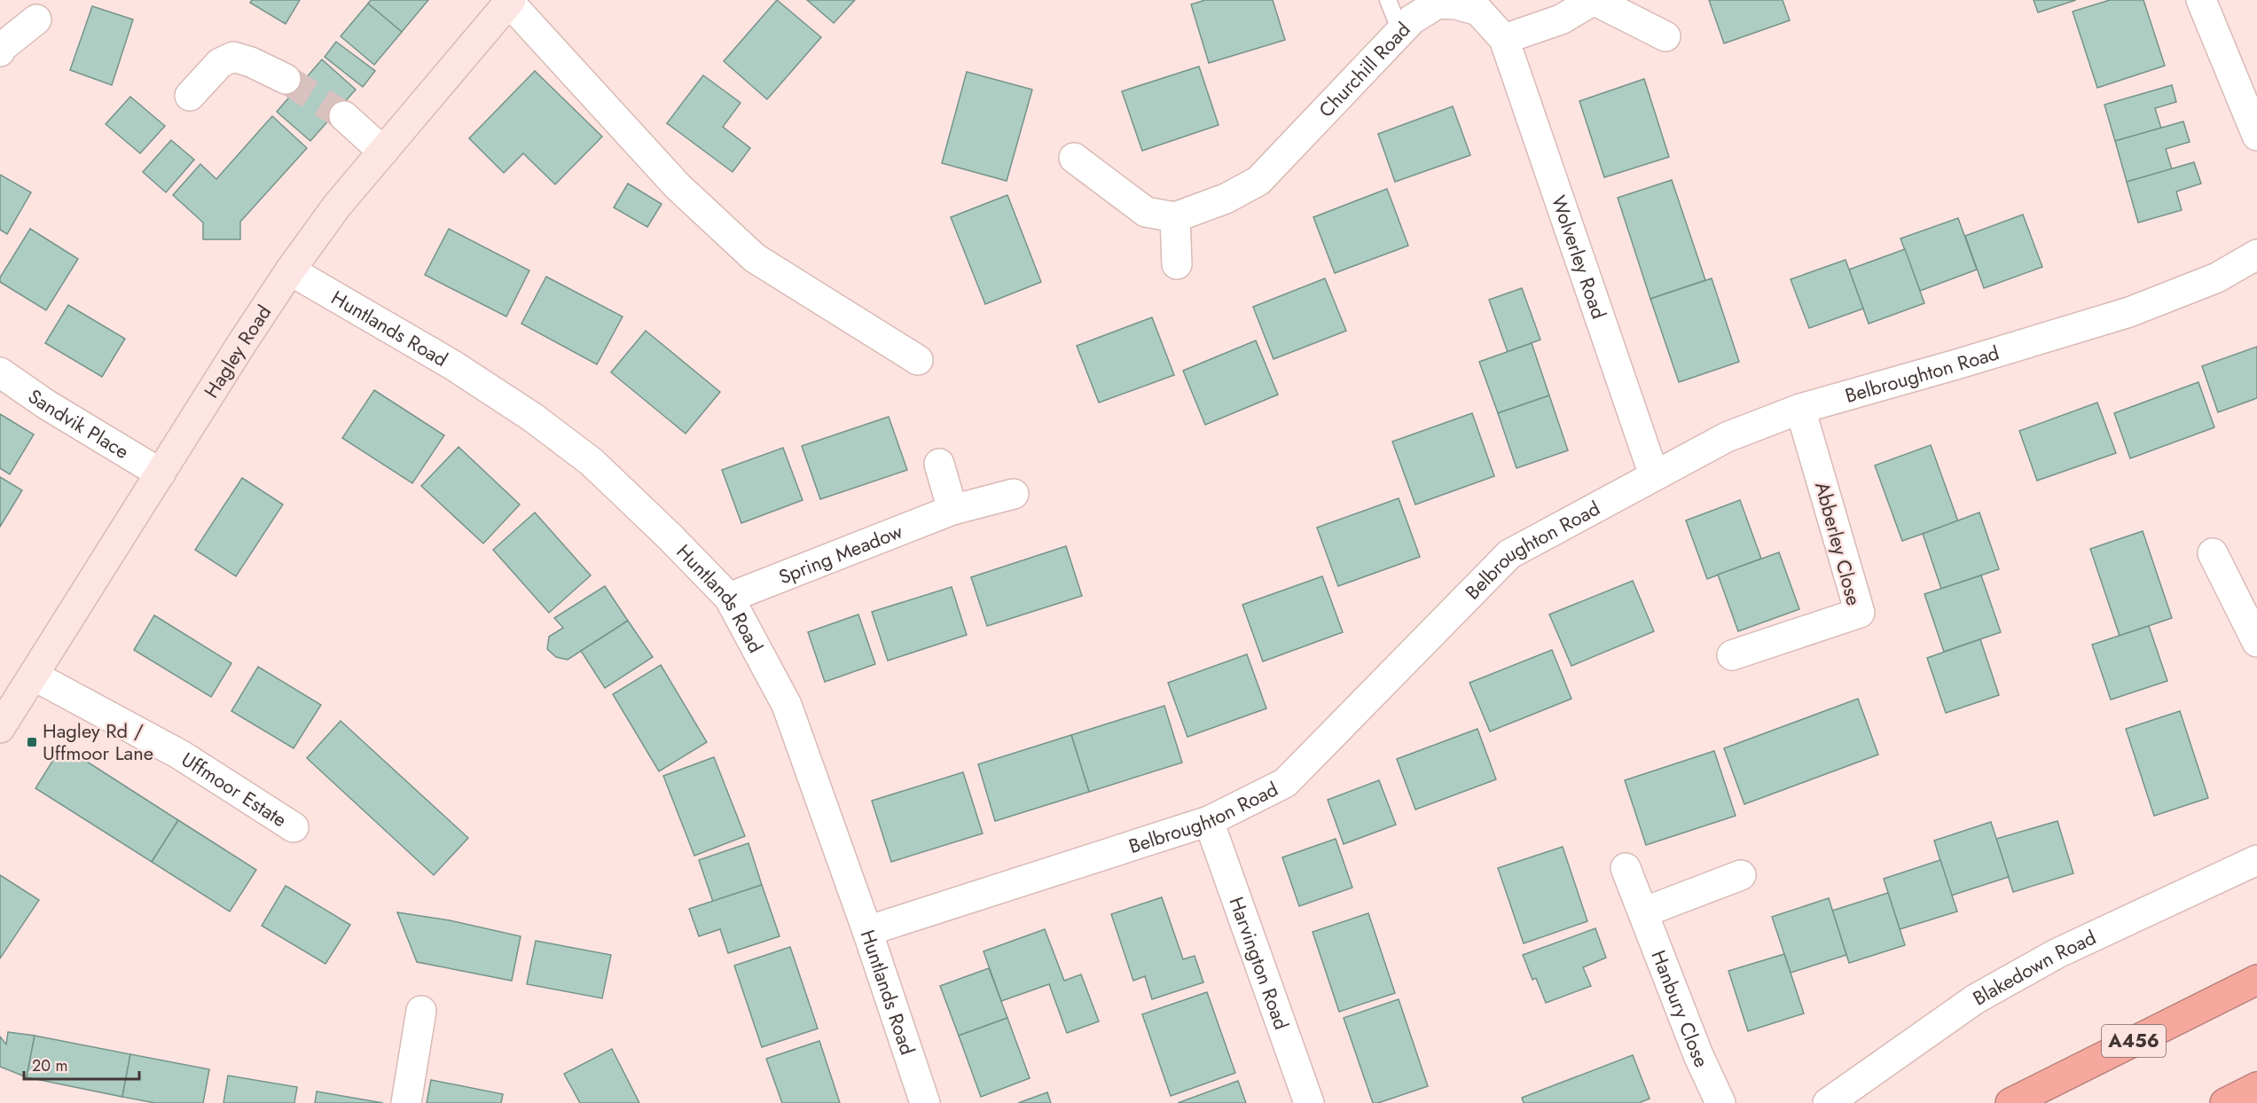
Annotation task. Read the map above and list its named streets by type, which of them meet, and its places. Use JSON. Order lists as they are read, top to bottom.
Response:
{
  "streets": {
    "highway": ["A456"],
    "main road": ["Hagley Road"],
    "street": [
      "Churchill Road",
      "Wolverley Road",
      "Huntlands Road",
      "Belbroughton Road",
      "Sandvik Place",
      "Abberley Close",
      "Spring Meadow",
      "Uffmoor Estate",
      "Harvington Road",
      "Blakedown Road",
      "Hanbury Close"
    ]
  },
  "crossings": [
    ["Churchill Road", "Wolverley Road"],
    ["Wolverley Road", "Belbroughton Road"],
    ["Huntlands Road", "Hagley Road"],
    ["Huntlands Road", "Belbroughton Road"],
    ["Huntlands Road", "Spring Meadow"],
    ["Hagley Road", "Sandvik Place"],
    ["Hagley Road", "Uffmoor Estate"],
    ["Belbroughton Road", "Abberley Close"],
    ["Belbroughton Road", "Harvington Road"]
  ],
  "places": {
    "transit": ["Hagley Rd / Uffmoor Lane"]
  },
  "scale_bar": "20 m"
}
